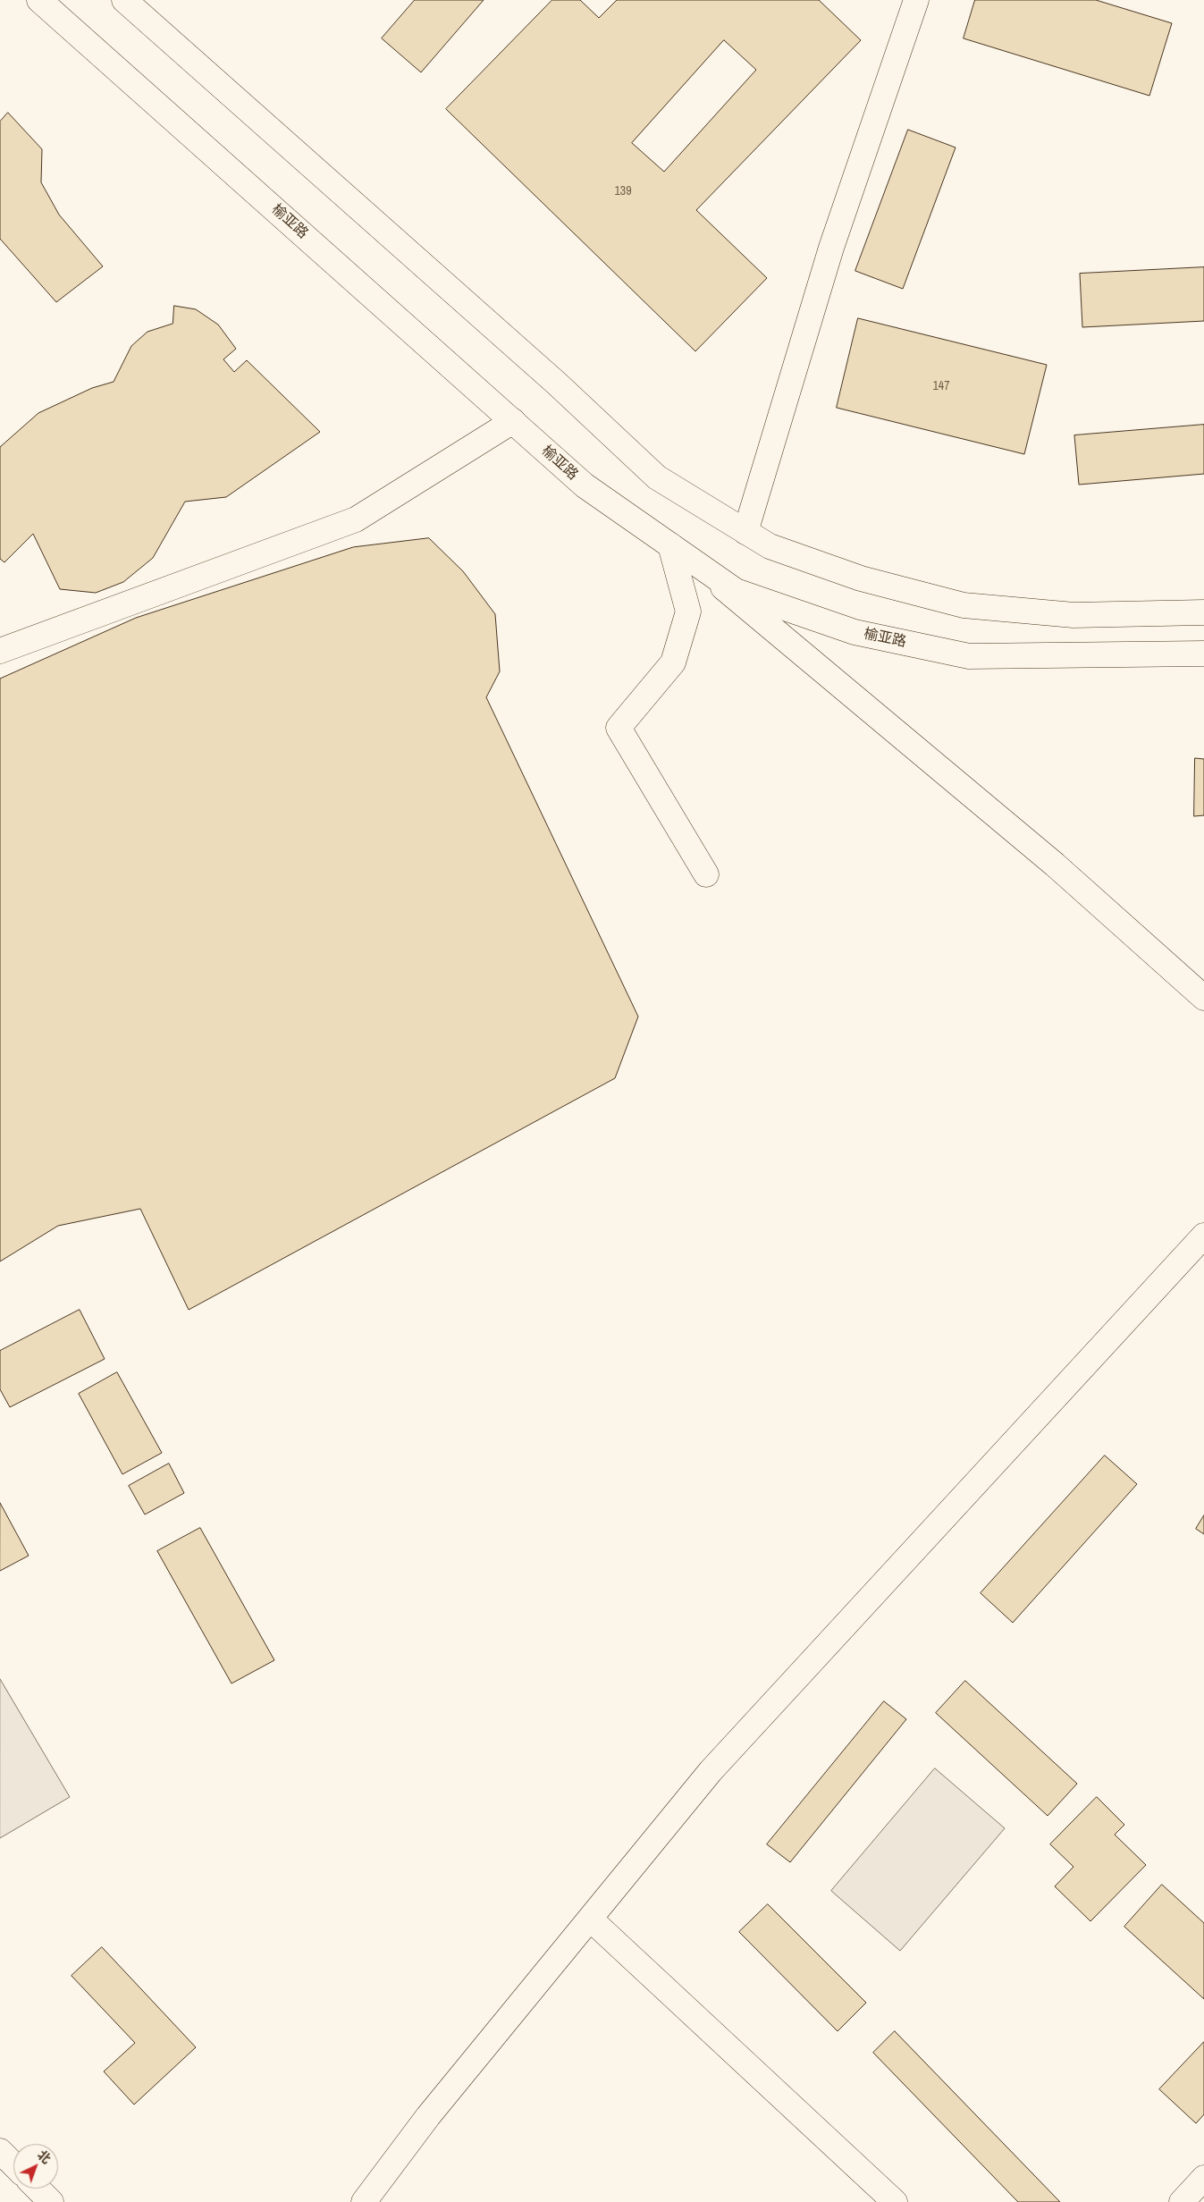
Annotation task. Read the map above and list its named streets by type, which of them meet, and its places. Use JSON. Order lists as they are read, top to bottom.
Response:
{
  "streets": {
    "main road": ["榆亚路"]
  },
  "house_numbers": ["139", "147"],
  "north": "top right"
}
